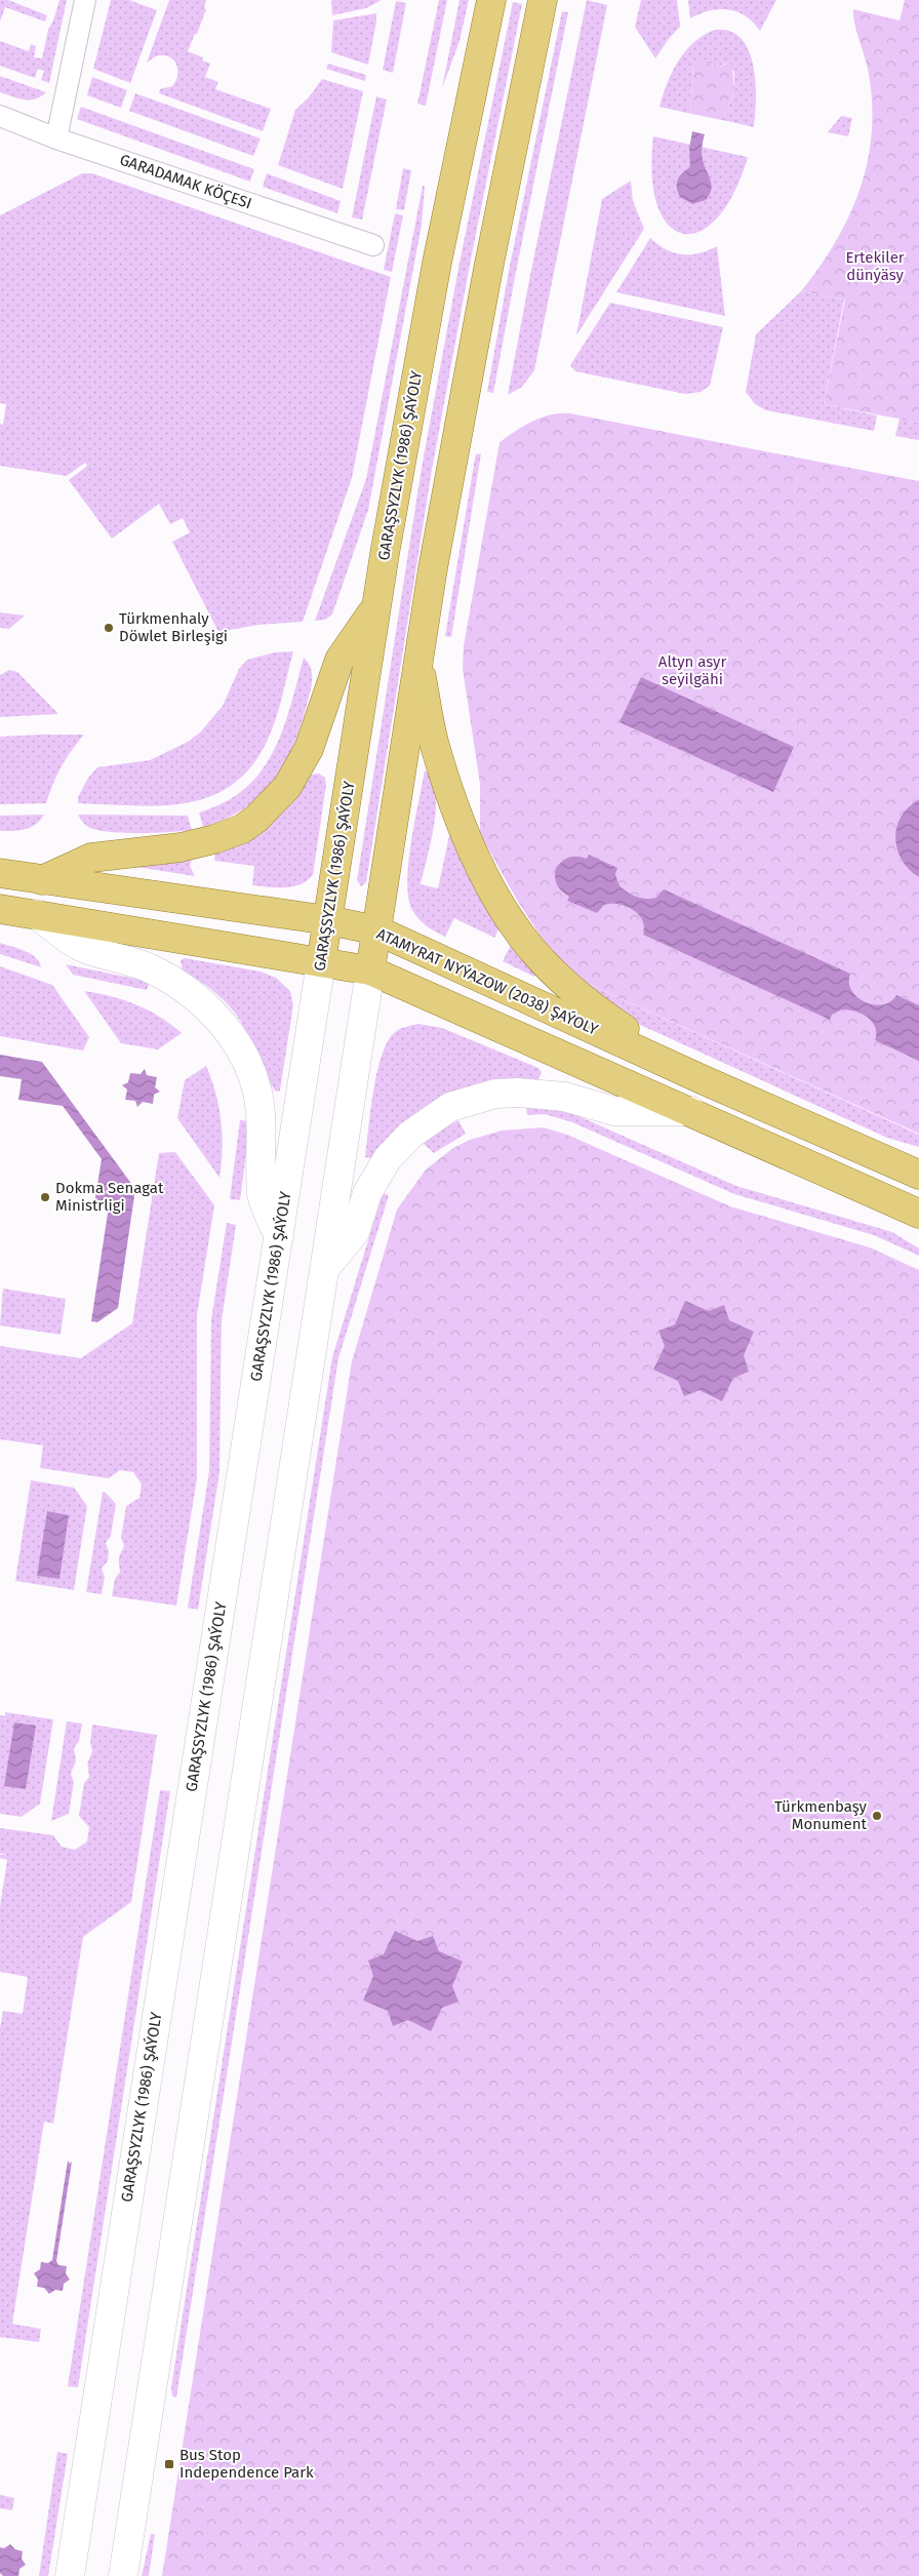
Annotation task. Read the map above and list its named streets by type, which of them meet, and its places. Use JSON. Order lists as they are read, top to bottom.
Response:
{
  "streets": {
    "main road": ["GARAŞSYZLYK (1986) ŞAÝOLY", "ATAMYRAT NYÝAZOW (2038) ŞAÝOLY"],
    "street": ["GARADAMAK KÖÇESI"]
  },
  "crossings": [
    ["GARAŞSYZLYK (1986) ŞAÝOLY", "ATAMYRAT NYÝAZOW (2038) ŞAÝOLY"]
  ],
  "parks": ["Ertekiler dünýäsy", "Altyn asyr seýilgähi"],
  "places": {
    "other": ["Türkmenhaly Döwlet Birleşigi", "Dokma Senagat Ministrligi", "Türkmenbaşy Monument"],
    "transit": ["Bus Stop Independence Park"]
  }
}
